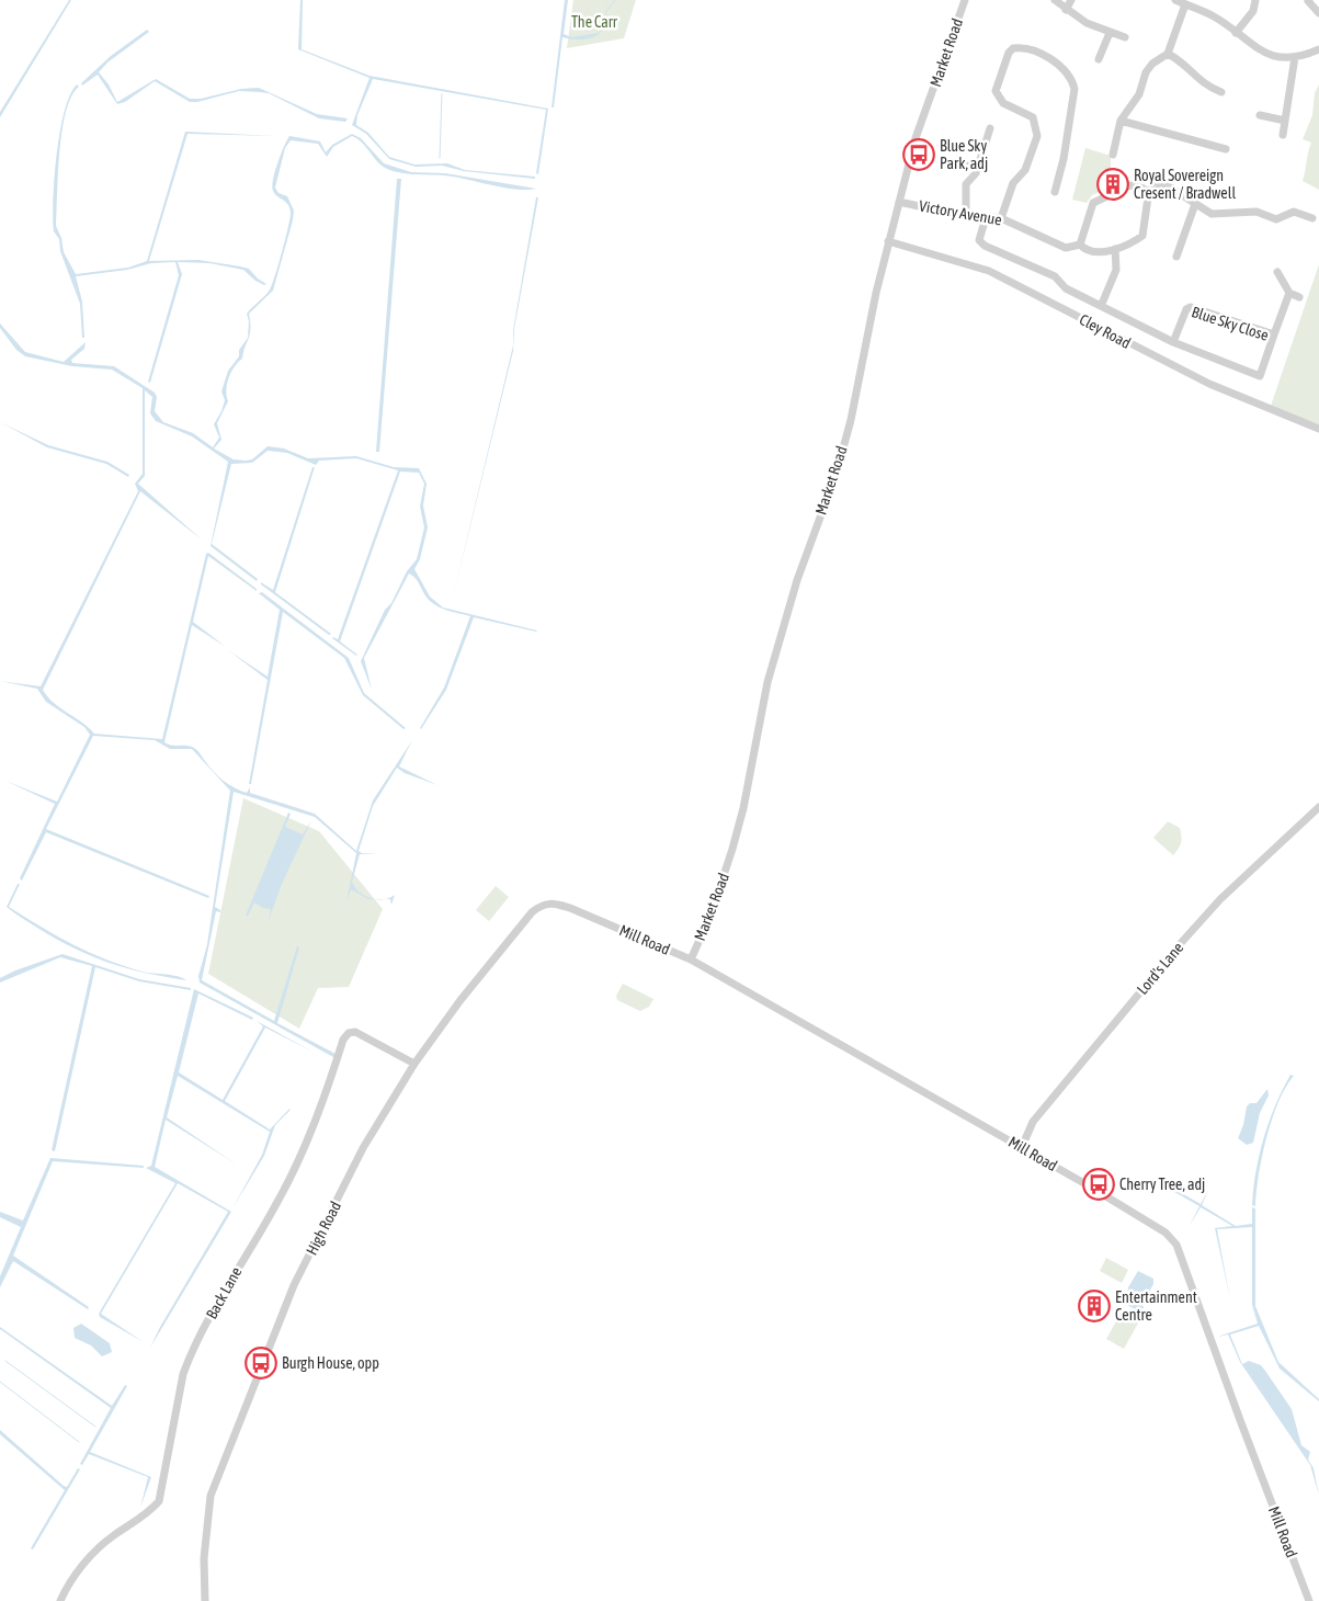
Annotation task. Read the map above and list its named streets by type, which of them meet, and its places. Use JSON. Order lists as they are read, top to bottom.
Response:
{
  "streets": {
    "street": [
      "Market Road",
      "Victory Avenue",
      "Blue Sky Close",
      "Cley Road",
      "Mill Road",
      "Lord's Lane",
      "High Road",
      "Back Lane"
    ]
  },
  "crossings": [
    ["Market Road", "Victory Avenue"],
    ["Market Road", "Cley Road"],
    ["Market Road", "Mill Road"],
    ["Mill Road", "Lord's Lane"],
    ["Mill Road", "High Road"],
    ["High Road", "Back Lane"]
  ],
  "parks": ["The Carr"],
  "places": {
    "bus stop": ["Blue Sky Park, adj", "Cherry Tree, adj", "Burgh House, opp"],
    "building": ["Royal Sovereign Cresent / Bradwell", "Entertainment Centre"]
  }
}
